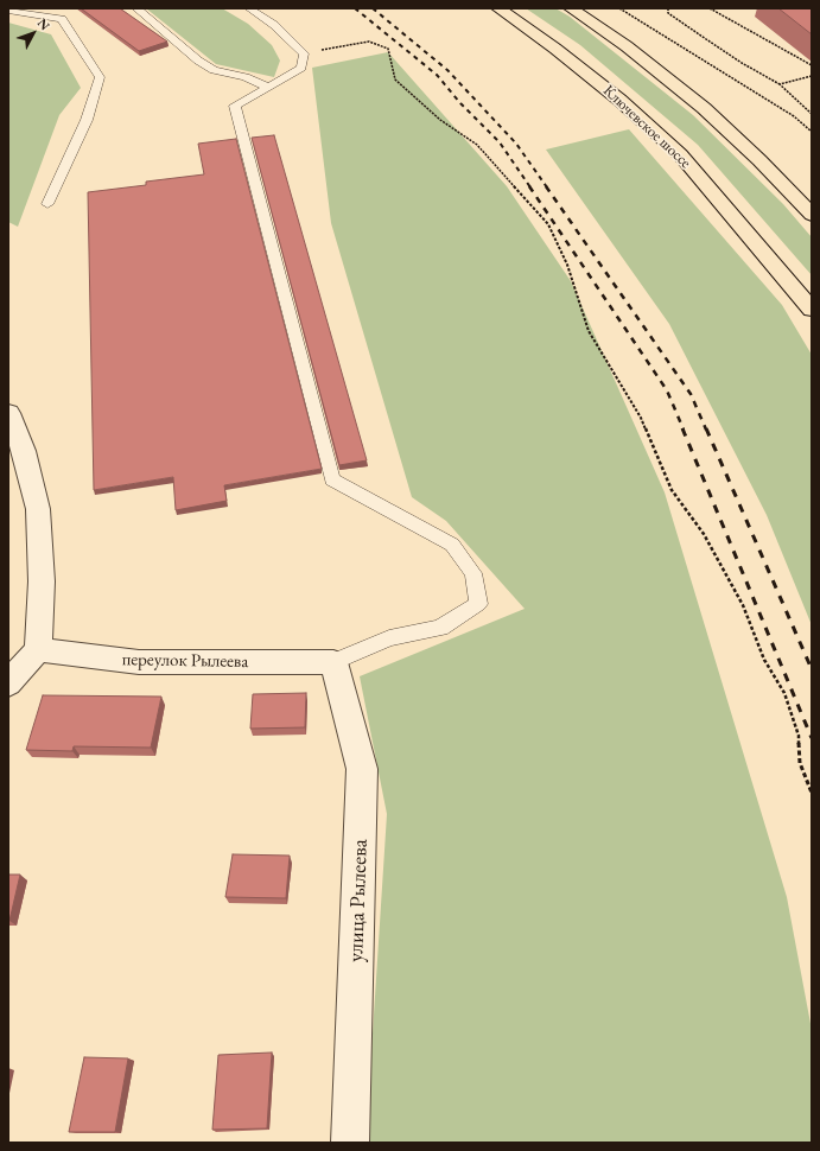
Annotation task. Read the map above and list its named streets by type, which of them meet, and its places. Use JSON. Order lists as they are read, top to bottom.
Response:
{
  "streets": {
    "main road": ["Ключевское шоссе"],
    "street": ["переулок Рылеева", "улица Рылеева"]
  },
  "crossings": [
    ["переулок Рылеева", "улица Рылеева"]
  ],
  "north": "top right"
}
